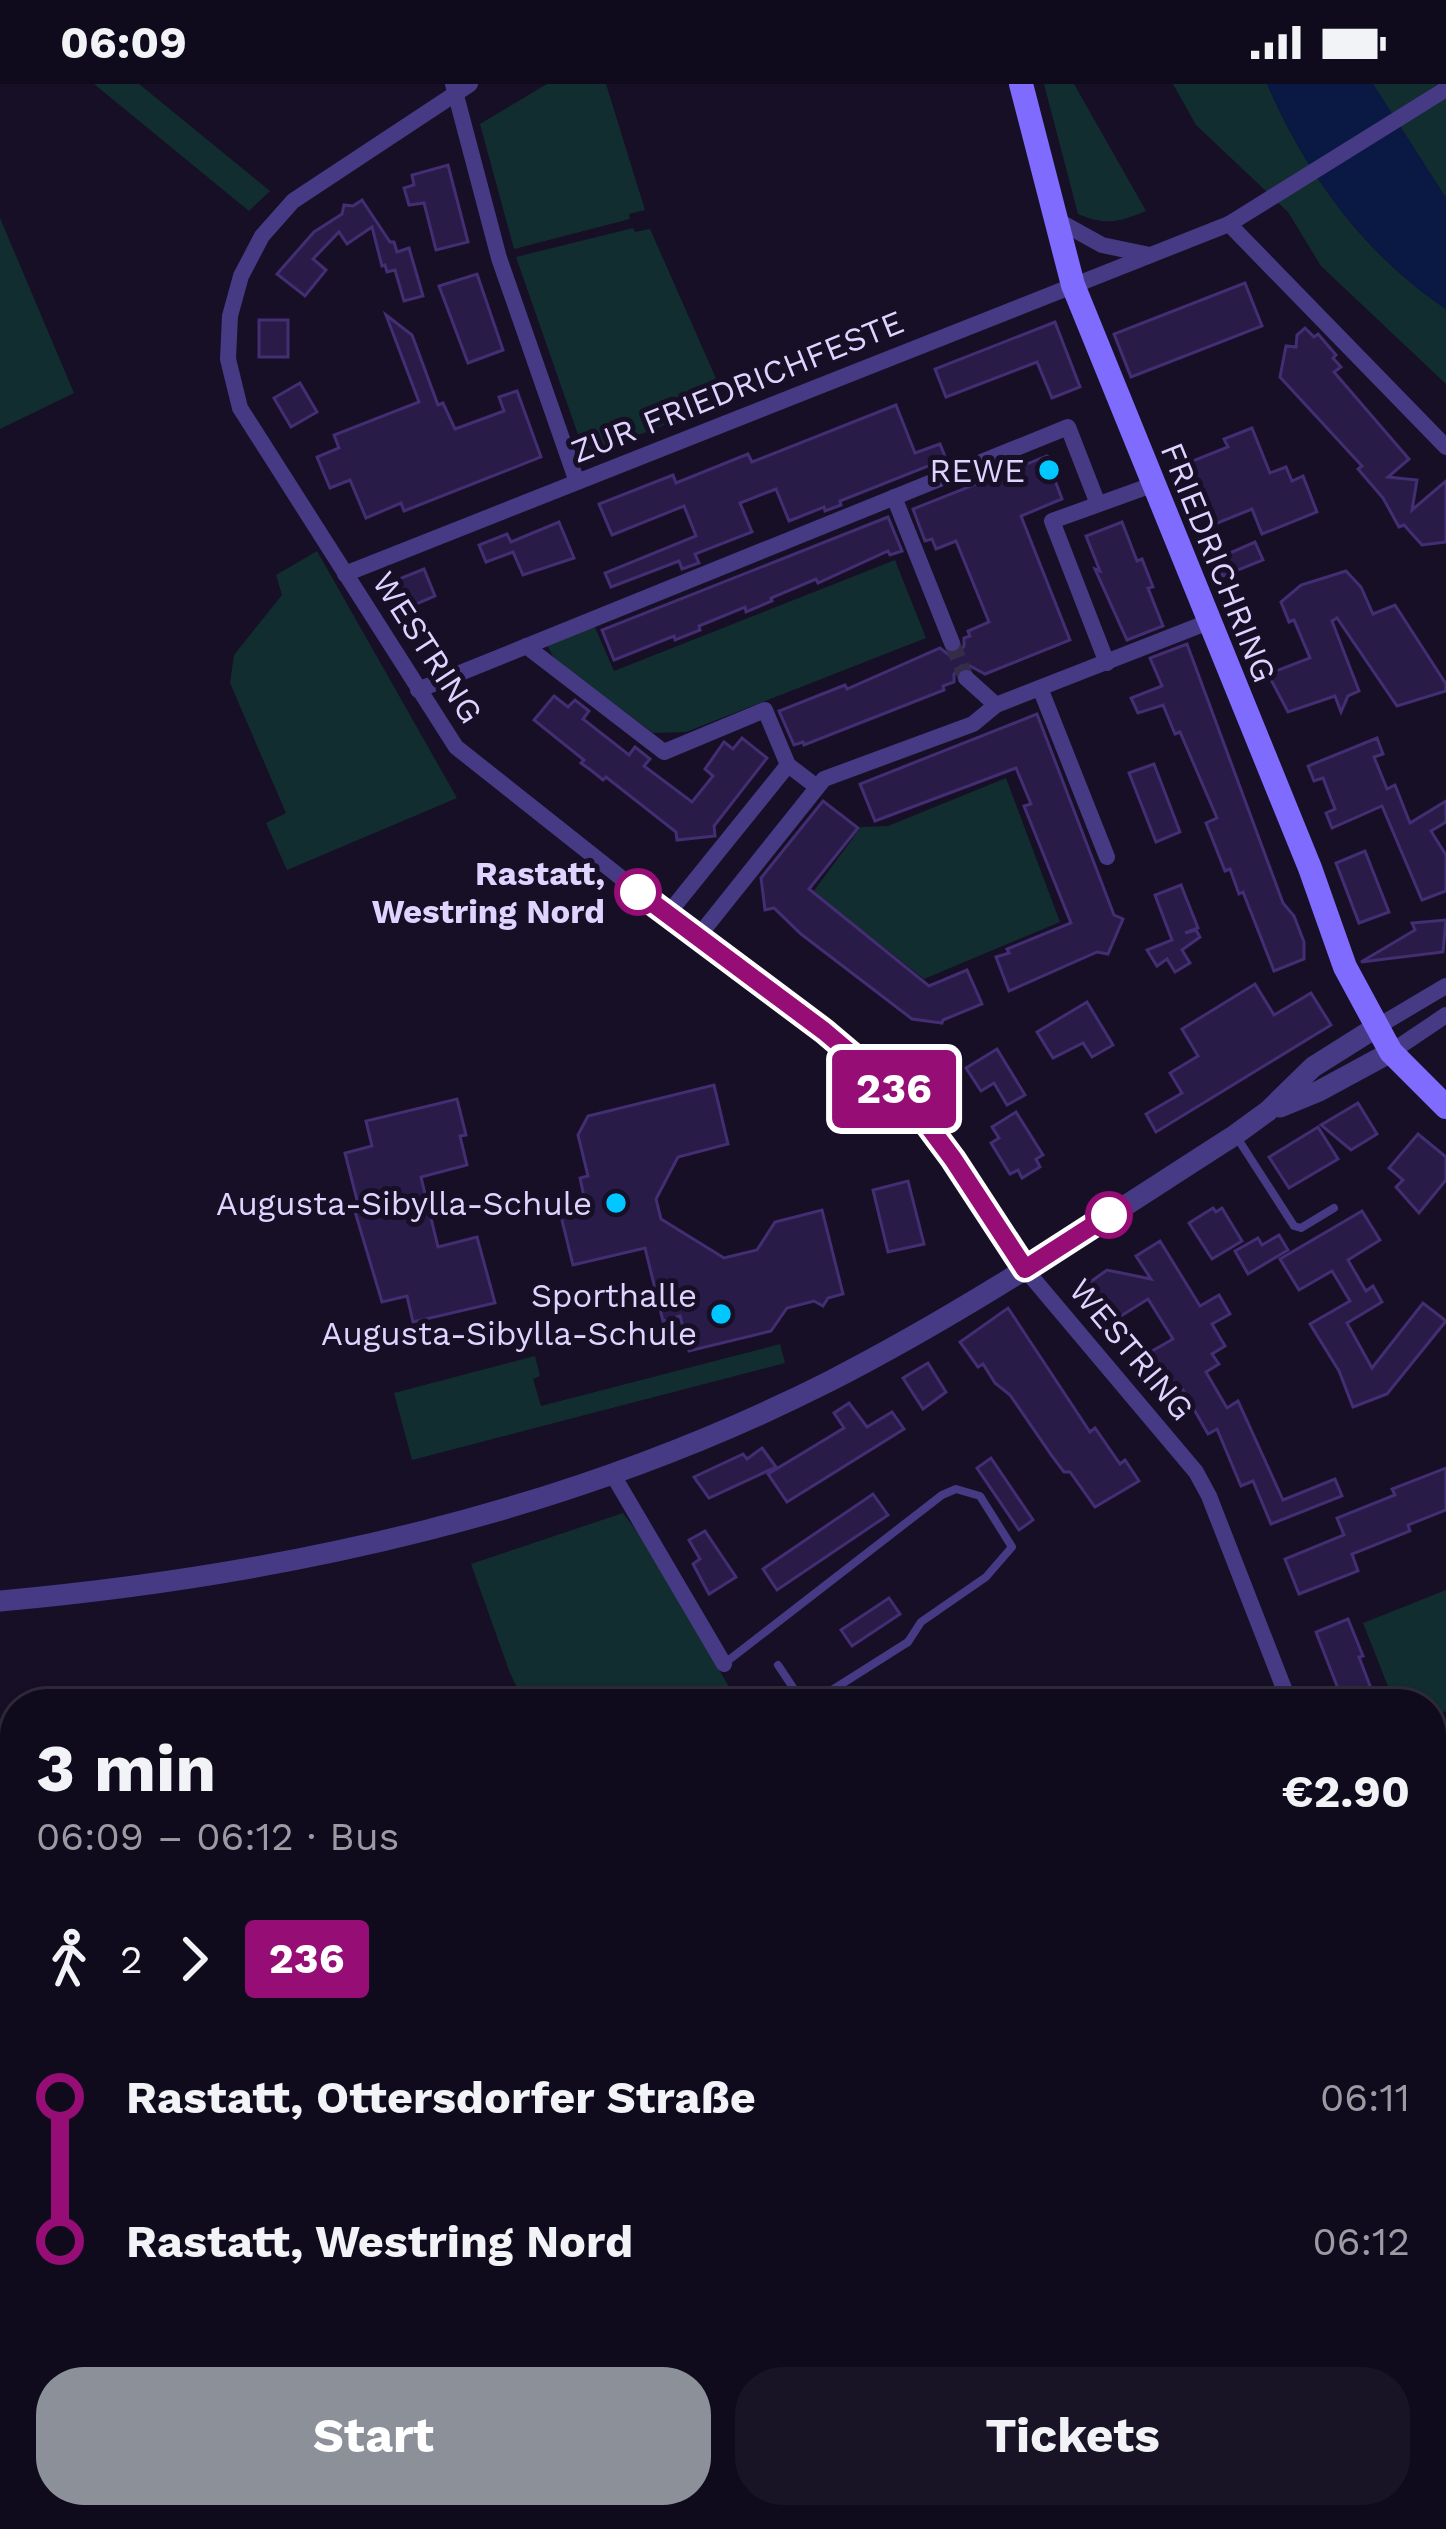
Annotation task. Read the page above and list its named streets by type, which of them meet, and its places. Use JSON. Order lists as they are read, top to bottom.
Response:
{
  "streets": {
    "main road": ["FRIEDRICHRING"],
    "street": ["ZUR FRIEDRICHFESTE", "WESTRING"]
  },
  "crossings": [
    ["ZUR FRIEDRICHFESTE", "FRIEDRICHRING"],
    ["ZUR FRIEDRICHFESTE", "WESTRING"]
  ],
  "places": [
    "REWE",
    "Rastatt, Westring Nord",
    "Augusta-Sibylla-Schule",
    "Sporthalle Augusta-Sibylla-Schule"
  ],
  "lines": ["bus line 236"],
  "page": {
    "status": "06:09",
    "on_map": "236",
    "heading": ["3 min", "06:09 – 06:12 · Bus", "€2.90"],
    "legs": ["2", "236"],
    "list": [
      {
        "name": "Rastatt, Ottersdorfer Straße",
        "value": "06:11"
      },
      {
        "name": "Rastatt, Westring Nord",
        "value": "06:12"
      }
    ],
    "buttons": ["Start", "Tickets"]
  }
}
